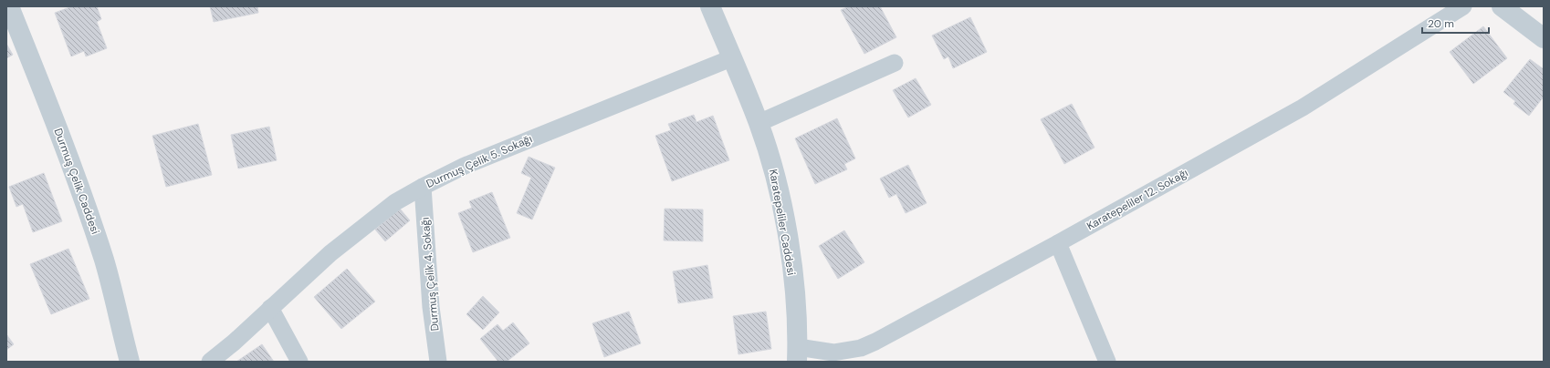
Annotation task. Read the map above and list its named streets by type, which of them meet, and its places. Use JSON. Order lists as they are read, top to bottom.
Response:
{
  "streets": {
    "street": [
      "Durmuş Çelik 5. Sokağı",
      "Durmuş Çelik Caddesi",
      "Karatepeliler 12. Sokağı",
      "Karatepeliler Caddesi",
      "Durmuş Çelik 4. Sokağı"
    ]
  },
  "crossings": [
    ["Durmuş Çelik 5. Sokağı", "Karatepeliler Caddesi"],
    ["Durmuş Çelik 5. Sokağı", "Durmuş Çelik 4. Sokağı"],
    ["Karatepeliler 12. Sokağı", "Karatepeliler Caddesi"]
  ],
  "scale_bar": "20 m"
}
